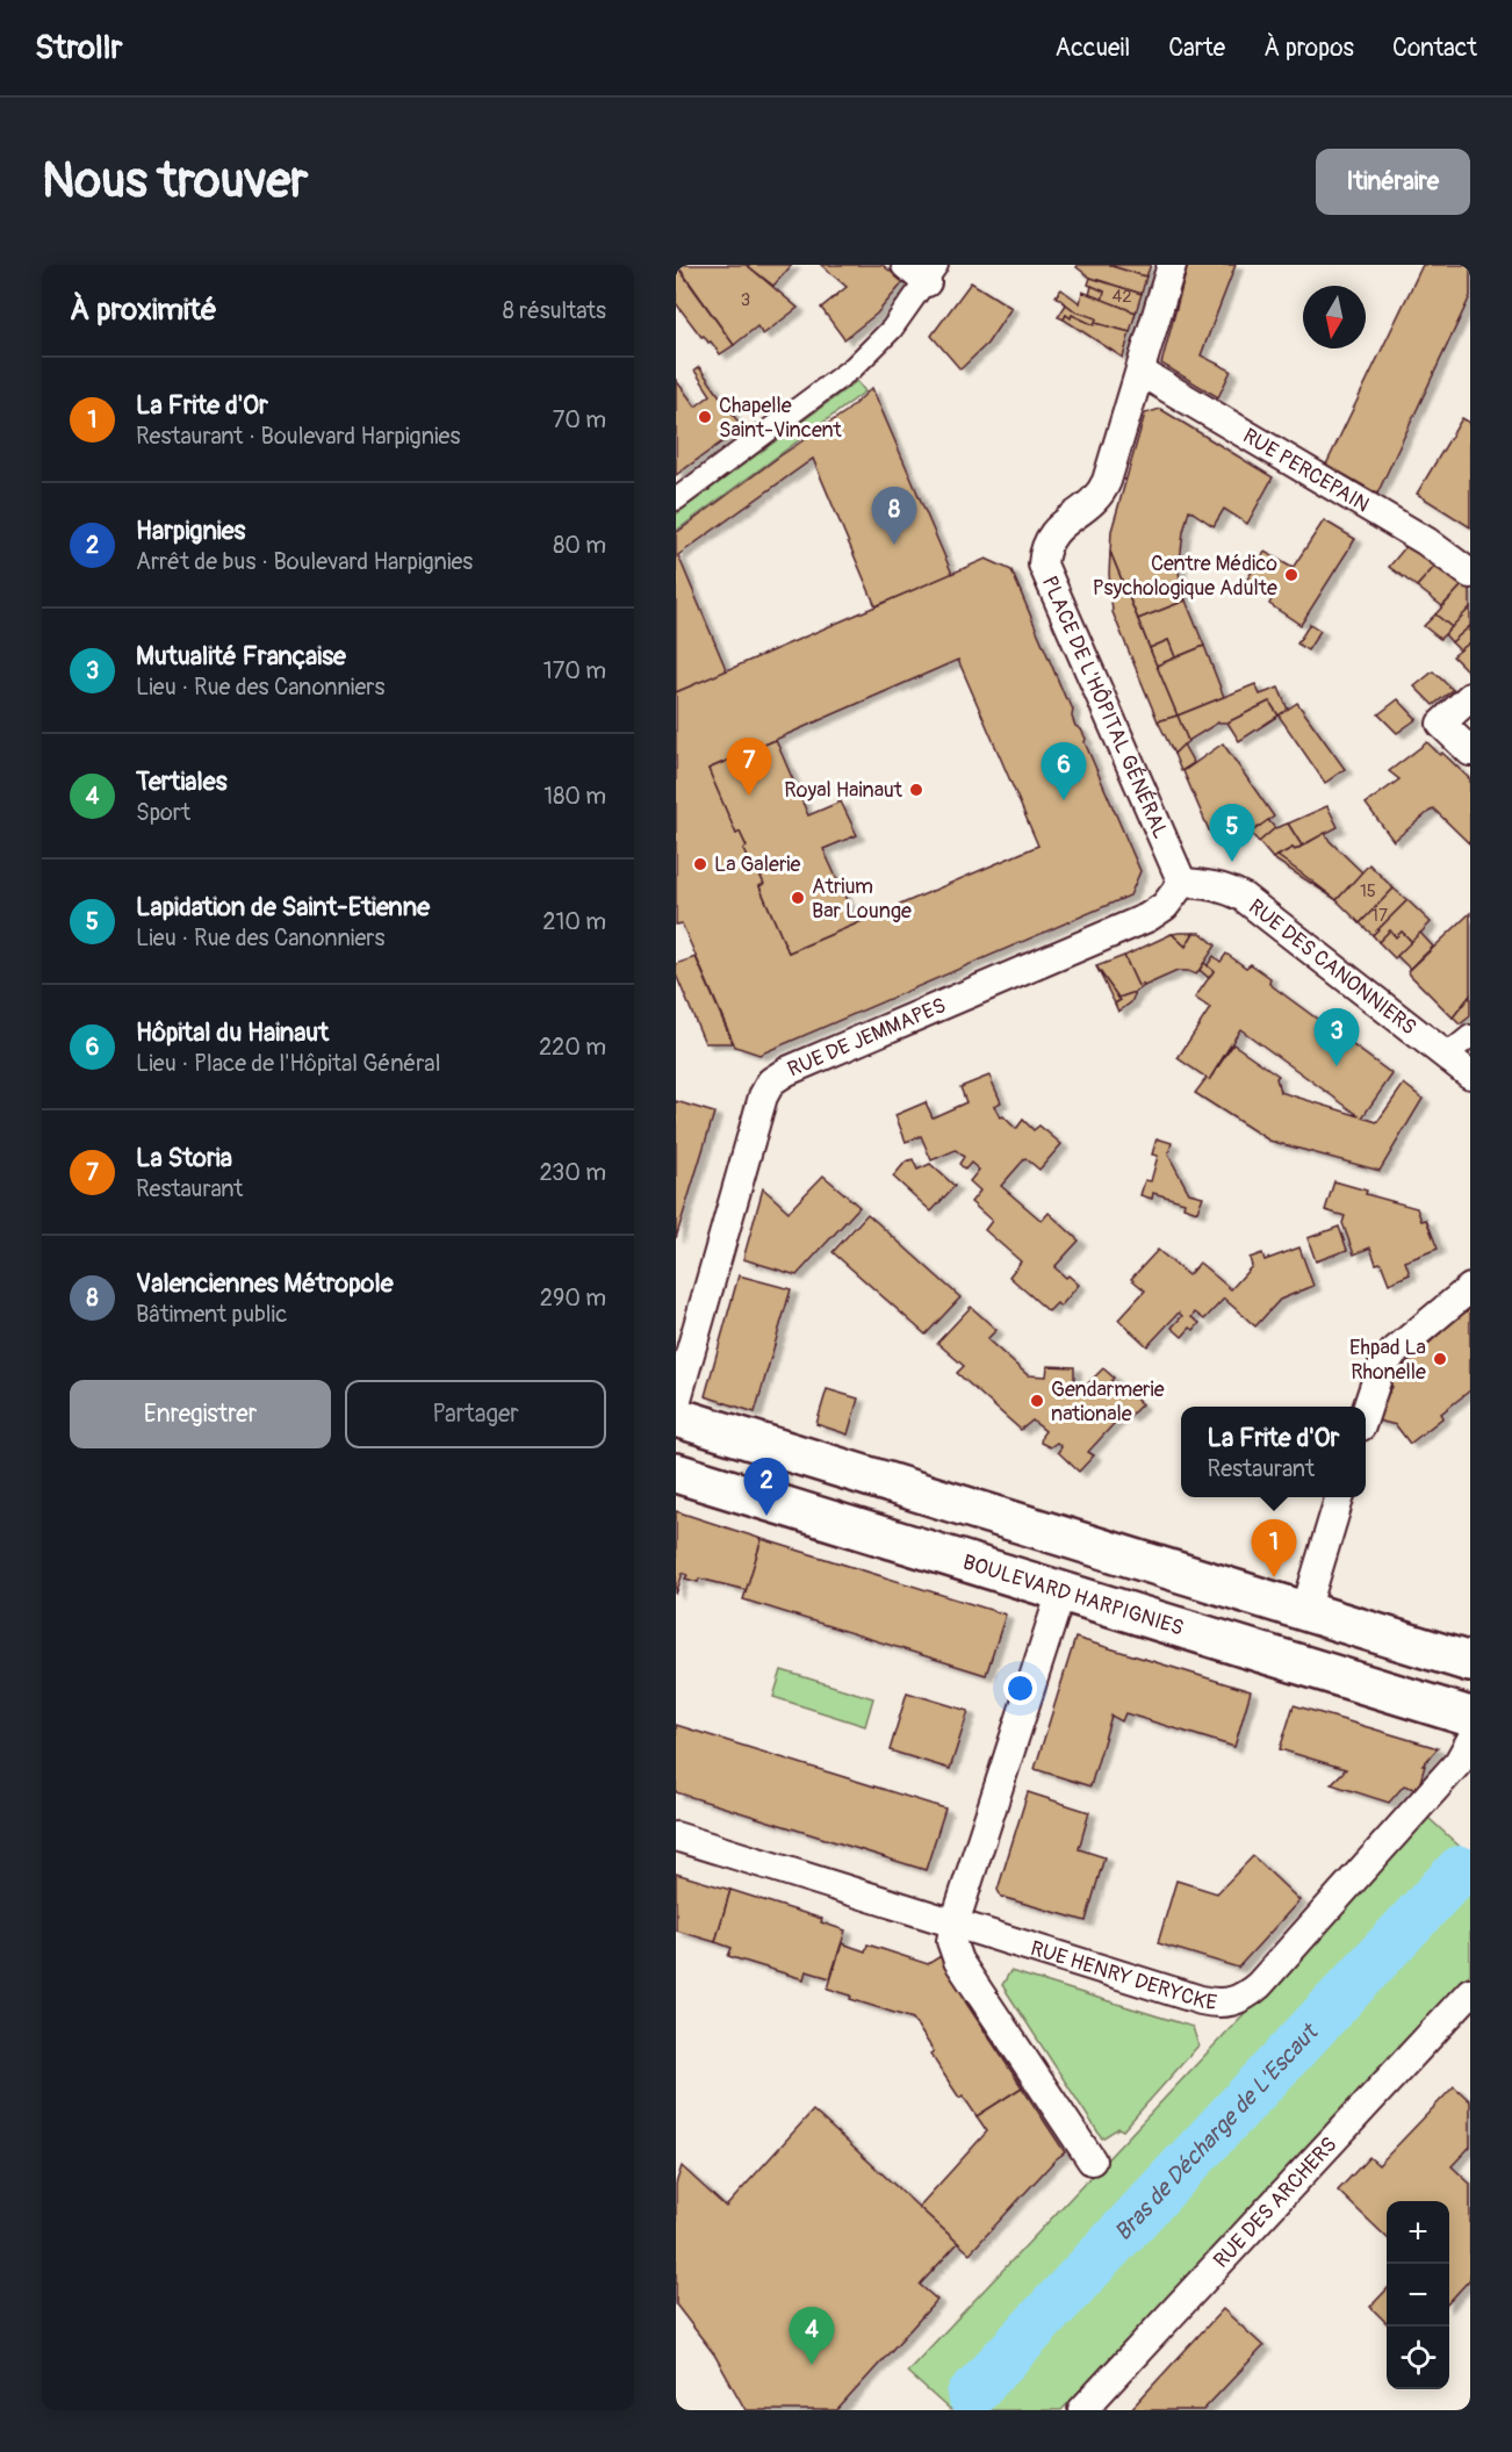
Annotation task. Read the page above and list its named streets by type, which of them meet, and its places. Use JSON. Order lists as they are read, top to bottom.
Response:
{
  "streets": {
    "main road": ["BOULEVARD HARPIGNIES"],
    "street": [
      "RUE PERCEPAIN",
      "PLACE DE L'HÔPITAL GÉNÉRAL",
      "RUE DES CANONNIERS",
      "RUE DE JEMMAPES",
      "RUE HENRY DERYCKE",
      "RUE DES ARCHERS"
    ]
  },
  "crossings": [
    ["RUE PERCEPAIN", "PLACE DE L'HÔPITAL GÉNÉRAL"],
    ["PLACE DE L'HÔPITAL GÉNÉRAL", "RUE DES CANONNIERS"],
    ["PLACE DE L'HÔPITAL GÉNÉRAL", "RUE DE JEMMAPES"],
    ["RUE DES CANONNIERS", "RUE DE JEMMAPES"]
  ],
  "water": ["Bras de Décharge de L'Escaut"],
  "places": [
    "Chapelle Saint-Vincent",
    "Centre Médico Psychologique Adulte",
    "Royal Hainaut",
    "La Galerie",
    "Atrium Bar Lounge",
    "Ehpad La Rhonelle",
    "Gendarmerie nationale"
  ],
  "house_numbers": [
    "42",
    "3",
    "15",
    "17"
  ],
  "north": "bottom",
  "page": {
    "header": "Strollr",
    "nav": [
      "Accueil",
      "Carte",
      "À propos",
      "Contact"
    ],
    "buttons": [
      "Itinéraire",
      ["Enregistrer", "Partager"]
    ],
    "title": "Nous trouver",
    "heading": ["À proximité", "8 résultats"],
    "list": [
      {
        "mark": "1",
        "name": "La Frite d'Or",
        "note": "Restaurant · Boulevard Harpignies",
        "value": "70 m"
      },
      {
        "mark": "2",
        "name": "Harpignies",
        "note": "Arrêt de bus · Boulevard Harpignies",
        "value": "80 m"
      },
      {
        "mark": "3",
        "name": "Mutualité Française",
        "note": "Lieu · Rue des Canonniers",
        "value": "170 m"
      },
      {
        "mark": "4",
        "name": "Tertiales",
        "note": "Sport",
        "value": "180 m"
      },
      {
        "mark": "5",
        "name": "Lapidation de Saint-Etienne",
        "note": "Lieu · Rue des Canonniers",
        "value": "210 m"
      },
      {
        "mark": "6",
        "name": "Hôpital du Hainaut",
        "note": "Lieu · Place de l'Hôpital Général",
        "value": "220 m"
      },
      {
        "mark": "7",
        "name": "La Storia",
        "note": "Restaurant",
        "value": "230 m"
      },
      {
        "mark": "8",
        "name": "Valenciennes Métropole",
        "note": "Bâtiment public",
        "value": "290 m"
      }
    ],
    "pins": [
      "8",
      "7",
      "6",
      "5",
      "3",
      "2",
      "1",
      "4"
    ],
    "popup": ["La Frite d'Or", "Restaurant"],
    "map_buttons": ["+", "−"]
  }
}
